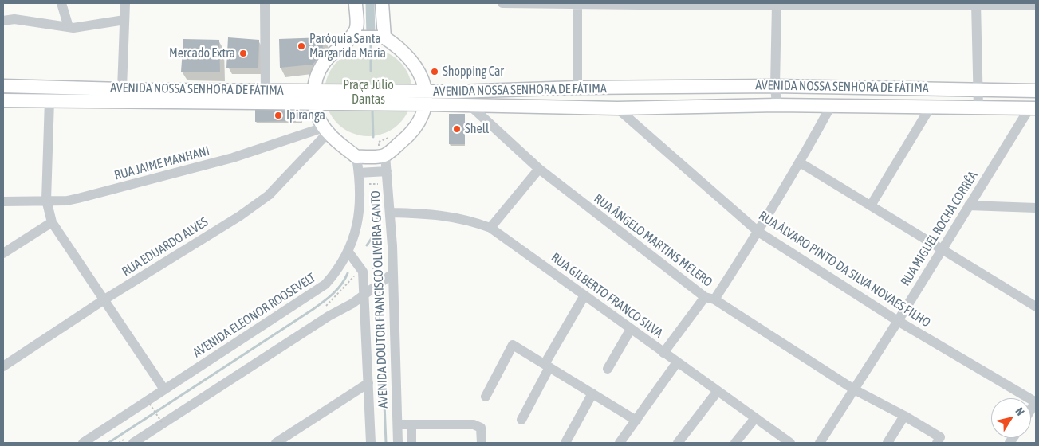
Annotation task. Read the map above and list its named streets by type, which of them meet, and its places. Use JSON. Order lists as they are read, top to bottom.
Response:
{
  "streets": {
    "main road": ["AVENIDA NOSSA SENHORA DE FÁTIMA"],
    "street": [
      "RUA JAIME MANHANI",
      "RUA MIGUEL ROCHA CORRÊA",
      "RUA ÂNGELO MARTINS MELERO",
      "RUA EDUARDO ALVES",
      "RUA ÁLVARO PINTO DA SILVA NOVAES FILHO",
      "RUA GILBERTO FRANCO SILVA",
      "AVENIDA DOUTOR FRANCISCO OLIVEIRA CANTO",
      "AVENIDA ELEONOR ROOSEVELT"
    ]
  },
  "crossings": [
    ["AVENIDA NOSSA SENHORA DE FÁTIMA", "RUA MIGUEL ROCHA CORRÊA"],
    ["AVENIDA NOSSA SENHORA DE FÁTIMA", "RUA ÂNGELO MARTINS MELERO"],
    ["AVENIDA NOSSA SENHORA DE FÁTIMA", "RUA ÁLVARO PINTO DA SILVA NOVAES FILHO"],
    ["RUA JAIME MANHANI", "RUA EDUARDO ALVES"],
    ["RUA MIGUEL ROCHA CORRÊA", "RUA ÂNGELO MARTINS MELERO"],
    ["RUA MIGUEL ROCHA CORRÊA", "RUA ÁLVARO PINTO DA SILVA NOVAES FILHO"],
    ["RUA GILBERTO FRANCO SILVA", "AVENIDA DOUTOR FRANCISCO OLIVEIRA CANTO"],
    ["AVENIDA DOUTOR FRANCISCO OLIVEIRA CANTO", "AVENIDA ELEONOR ROOSEVELT"]
  ],
  "parks": ["Praça Júlio Dantas"],
  "places": [
    "Paróquia Santa Margarida Maria",
    "Mercado Extra",
    "Shopping Car",
    "Ipiranga",
    "Shell"
  ],
  "north": "top right"
}
